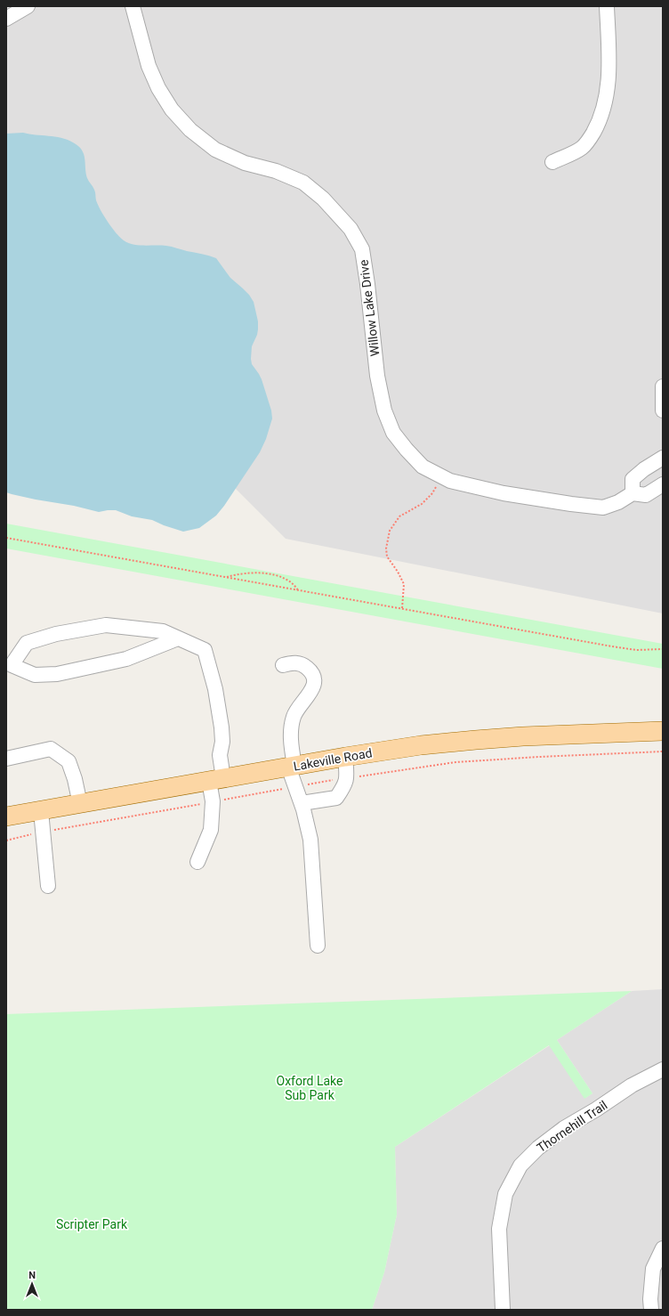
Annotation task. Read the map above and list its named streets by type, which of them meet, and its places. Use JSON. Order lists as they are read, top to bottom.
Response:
{
  "streets": {
    "main road": ["Lakeville Road"],
    "street": ["Willow Lake Drive", "Thornehill Trail"]
  },
  "parks": ["Oxford Lake Sub Park", "Scripter Park"],
  "north": "top"
}
